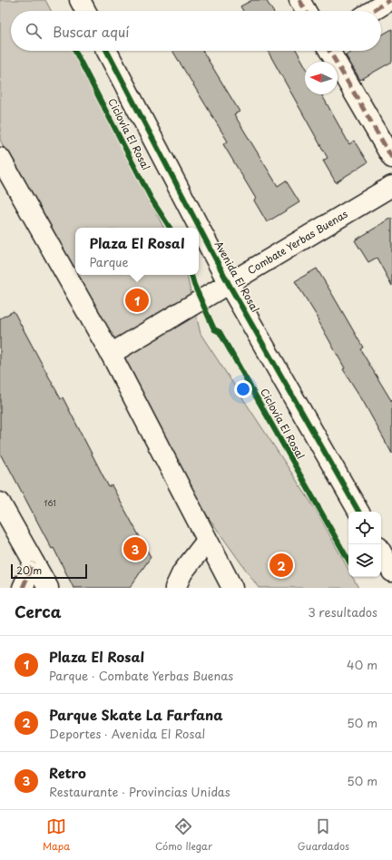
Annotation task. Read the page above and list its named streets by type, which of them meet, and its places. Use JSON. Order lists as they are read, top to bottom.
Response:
{
  "streets": {
    "street": ["Combate Yerbas Buenas", "Avenida El Rosal"],
    "cycle path": ["Ciclovía El Rosal"]
  },
  "crossings": [
    ["Combate Yerbas Buenas", "Avenida El Rosal"]
  ],
  "house_numbers": ["161"],
  "scale_bar": "20 m",
  "north": "left",
  "page": {
    "search": "Buscar aquí",
    "popup": ["Plaza El Rosal", "Parque"],
    "pins": ["1", "3", "2"],
    "scale": "20 m",
    "heading": ["Cerca", "3 resultados"],
    "list": [
      {
        "mark": "1",
        "name": "Plaza El Rosal",
        "note": "Parque · Combate Yerbas Buenas",
        "value": "40 m"
      },
      {
        "mark": "2",
        "name": "Parque Skate La Farfana",
        "note": "Deportes · Avenida El Rosal",
        "value": "50 m"
      },
      {
        "mark": "3",
        "name": "Retro",
        "note": "Restaurante · Provincias Unidas",
        "value": "50 m"
      }
    ],
    "nav": ["Mapa", "Cómo llegar", "Guardados"]
  }
}
